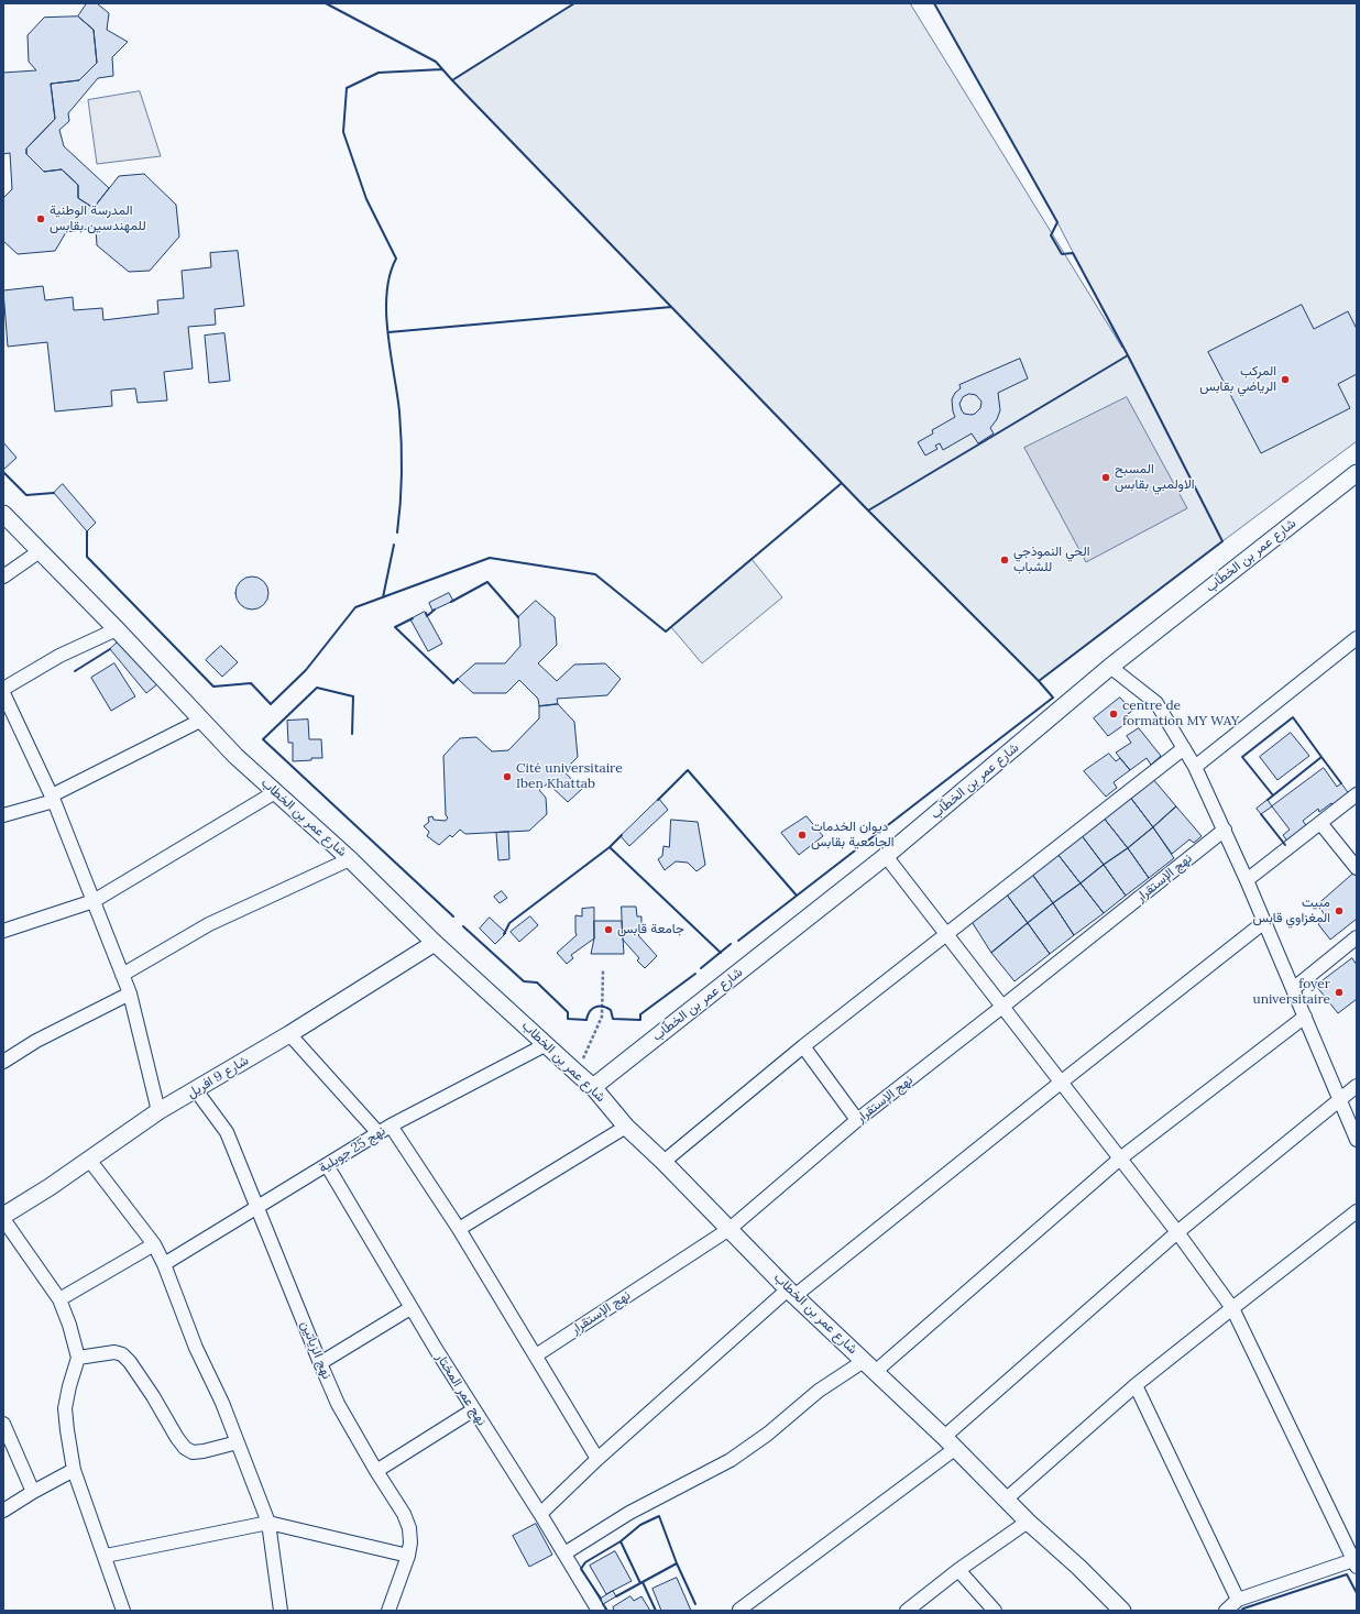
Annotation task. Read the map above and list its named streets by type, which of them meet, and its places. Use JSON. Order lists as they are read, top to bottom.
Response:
{
  "streets": {
    "street": [
      "شارع عمر بن الخطّاب",
      "شارع عمر بن الخطاب",
      "نهج الإستقرار",
      "شارع 9 افريل",
      "نهج 25 جويلية",
      "نهج الزياتين",
      "نهج عمر المختار"
    ]
  },
  "crossings": [
    ["شارع عمر بن الخطّاب", "شارع عمر بن الخطاب"],
    ["شارع عمر بن الخطاب", "نهج الإستقرار"],
    ["شارع عمر بن الخطاب", "شارع 9 افريل"],
    ["شارع عمر بن الخطاب", "نهج 25 جويلية"],
    ["شارع 9 افريل", "نهج الزياتين"],
    ["نهج 25 جويلية", "نهج الزياتين"],
    ["نهج 25 جويلية", "نهج عمر المختار"]
  ],
  "places": [
    "المدرسة الوطنية للمهندسين بقابس",
    "المركب الرياضي بقابس",
    "المسبح الاولمبي بقابس",
    "الحي النموذجي للشباب",
    "centre de formation MY WAY",
    "Cité universitaire Iben Khattab",
    "ديوان الخدمات الجامعية بقابس",
    "مبيت المغزاوي قابس",
    "جامعة قابس",
    "foyer universitaire"
  ]
}
